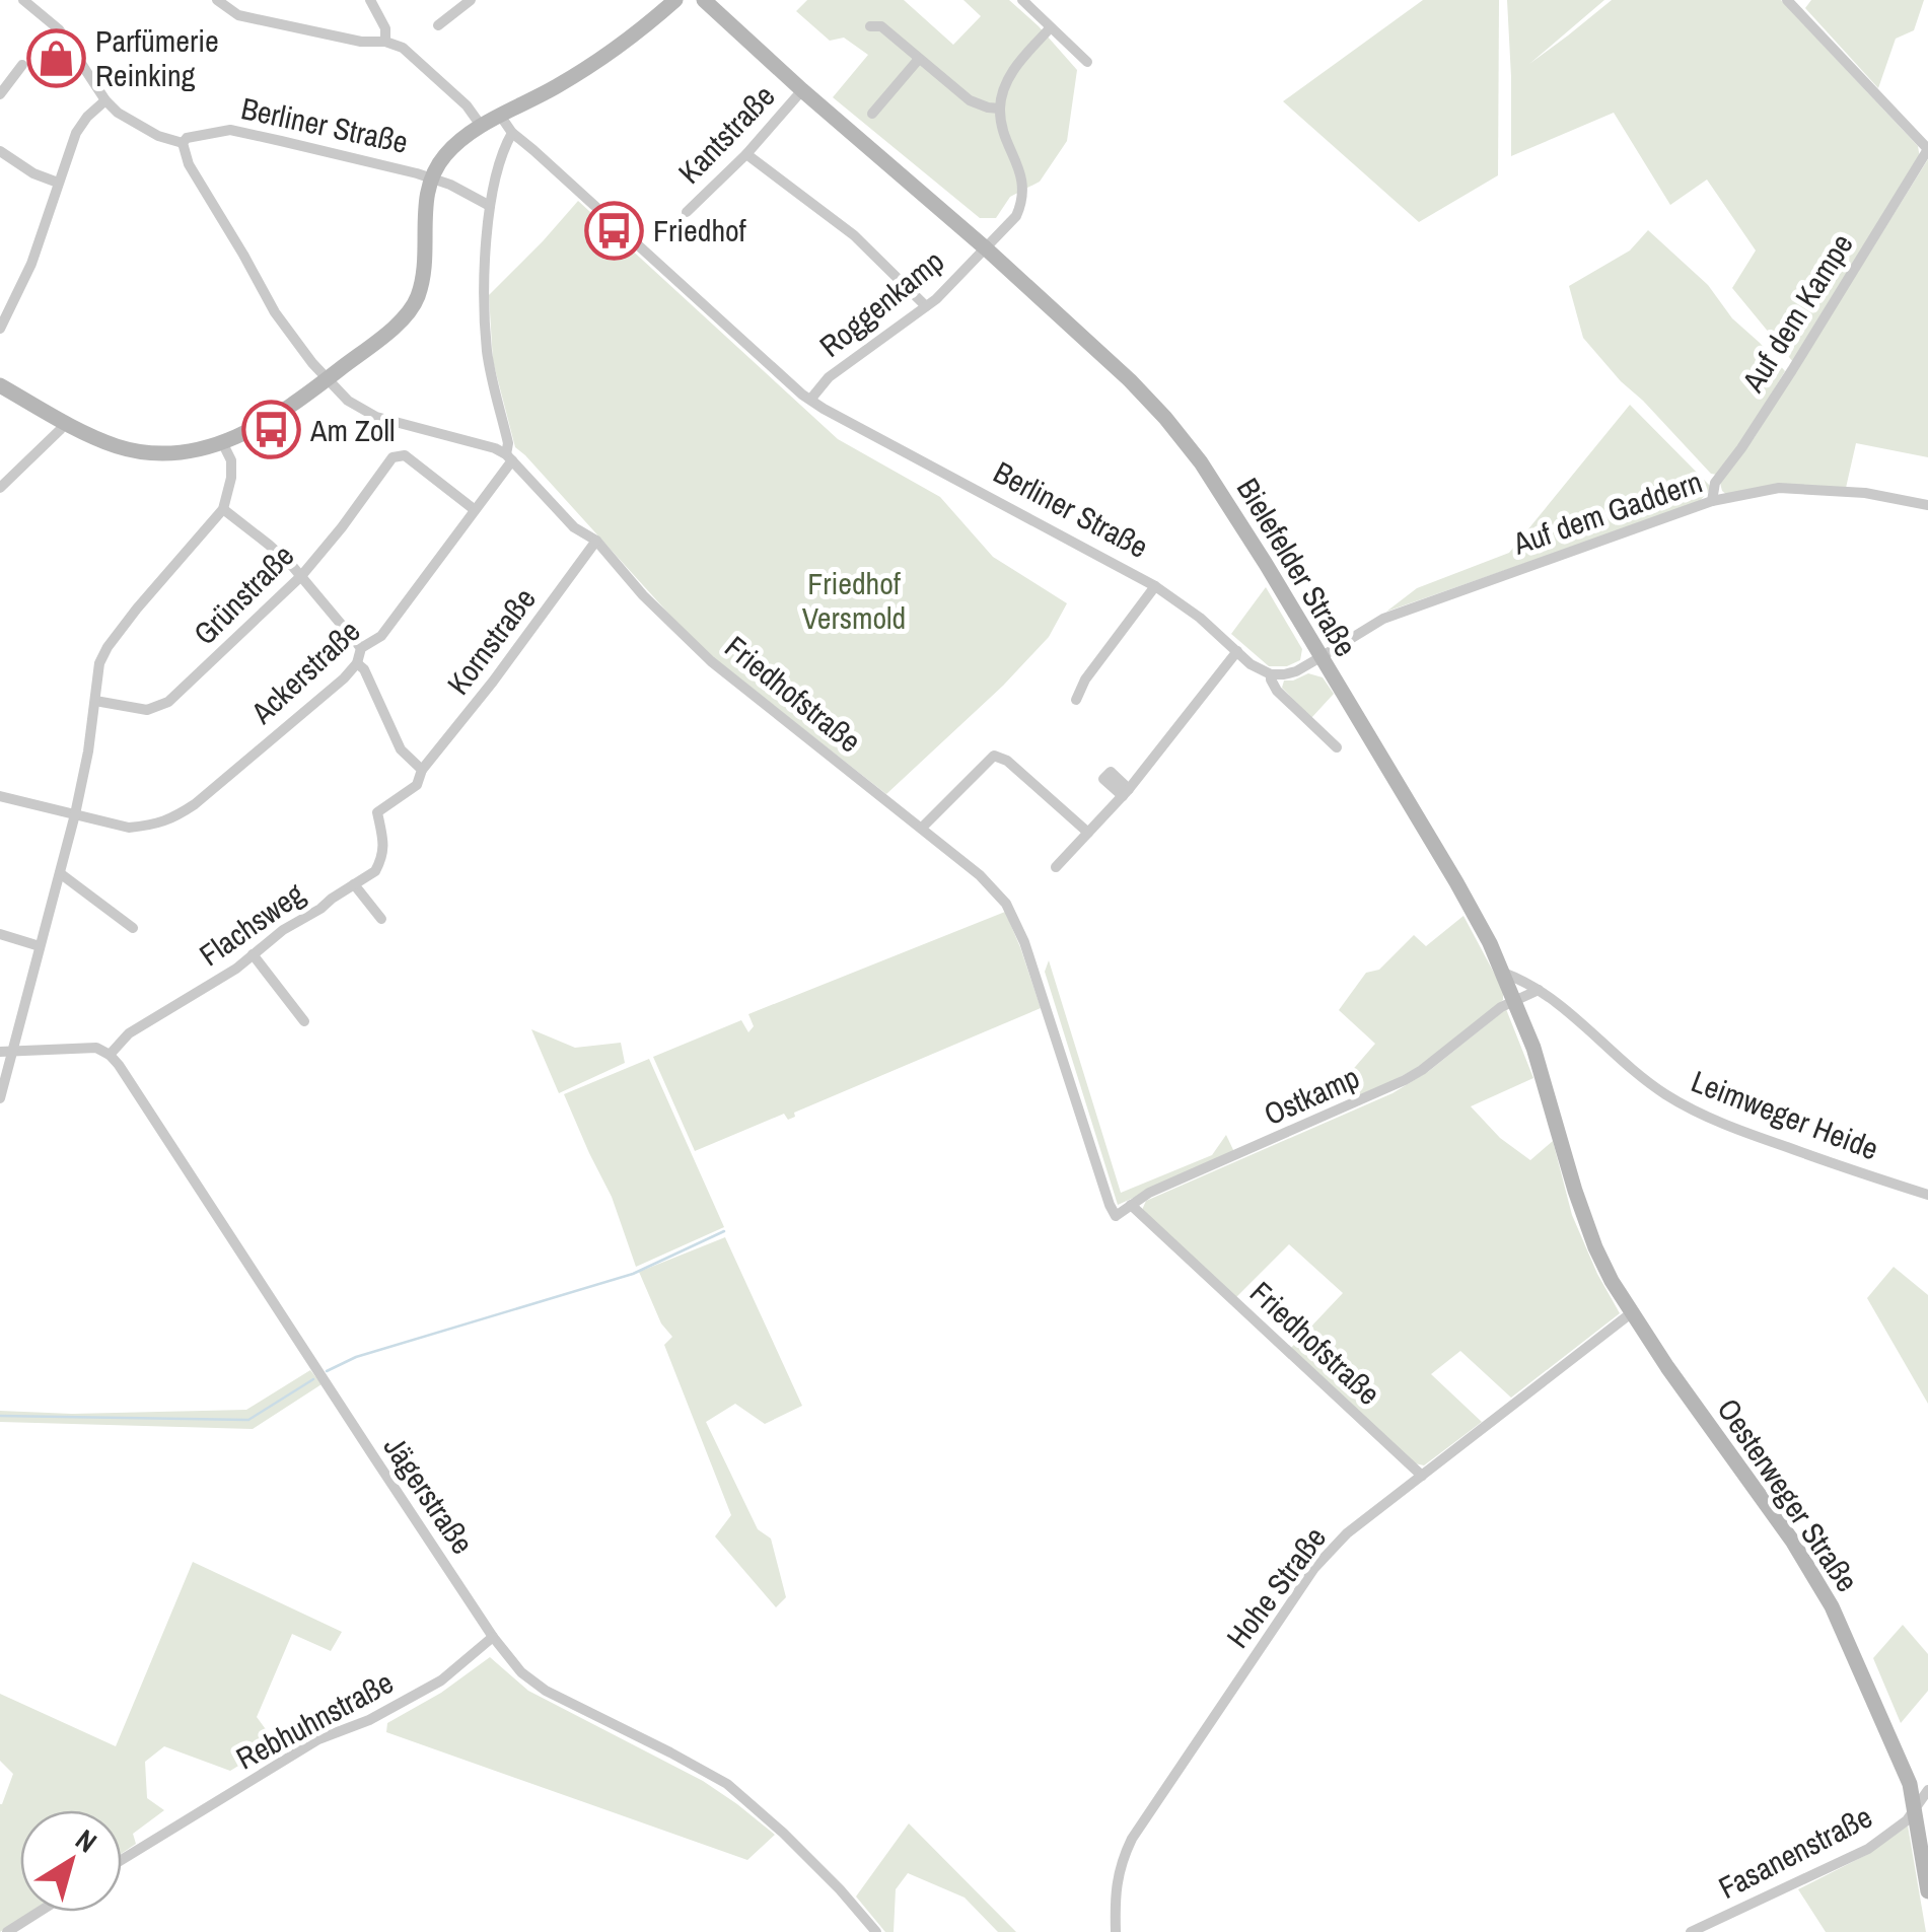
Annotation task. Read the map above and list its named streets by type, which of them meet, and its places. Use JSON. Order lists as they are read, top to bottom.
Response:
{
  "streets": {
    "main road": ["Berliner Straße", "Bielefelder Straße", "Oesterweger Straße"],
    "street": [
      "Kantstraße",
      "Roggenkamp",
      "Auf dem Kampe",
      "Auf dem Gaddern",
      "Grünstraße",
      "Kornstraße",
      "Ackerstraße",
      "Friedhofstraße",
      "Flachsweg",
      "Ostkamp",
      "Leimweger Heide",
      "Jägerstraße",
      "Hohe Straße",
      "Rebhuhnstraße",
      "Fasanenstraße"
    ]
  },
  "crossings": [
    ["Berliner Straße", "Roggenkamp"],
    ["Kantstraße", "Bielefelder Straße"],
    ["Roggenkamp", "Bielefelder Straße"],
    ["Auf dem Kampe", "Auf dem Gaddern"],
    ["Auf dem Gaddern", "Bielefelder Straße"],
    ["Bielefelder Straße", "Ostkamp"],
    ["Bielefelder Straße", "Leimweger Heide"],
    ["Bielefelder Straße", "Oesterweger Straße"],
    ["Bielefelder Straße", "Hohe Straße"],
    ["Grünstraße", "Ackerstraße"],
    ["Kornstraße", "Friedhofstraße"],
    ["Kornstraße", "Flachsweg"],
    ["Ackerstraße", "Friedhofstraße"],
    ["Friedhofstraße", "Ostkamp"],
    ["Friedhofstraße", "Hohe Straße"],
    ["Flachsweg", "Jägerstraße"],
    ["Jägerstraße", "Rebhuhnstraße"],
    ["Oesterweger Straße", "Hohe Straße"],
    ["Oesterweger Straße", "Fasanenstraße"]
  ],
  "parks": ["Friedhof Versmold"],
  "places": {
    "shop": ["Parfümerie Reinking"],
    "bus stop": ["Friedhof", "Am Zoll"]
  },
  "north": "top right"
}
